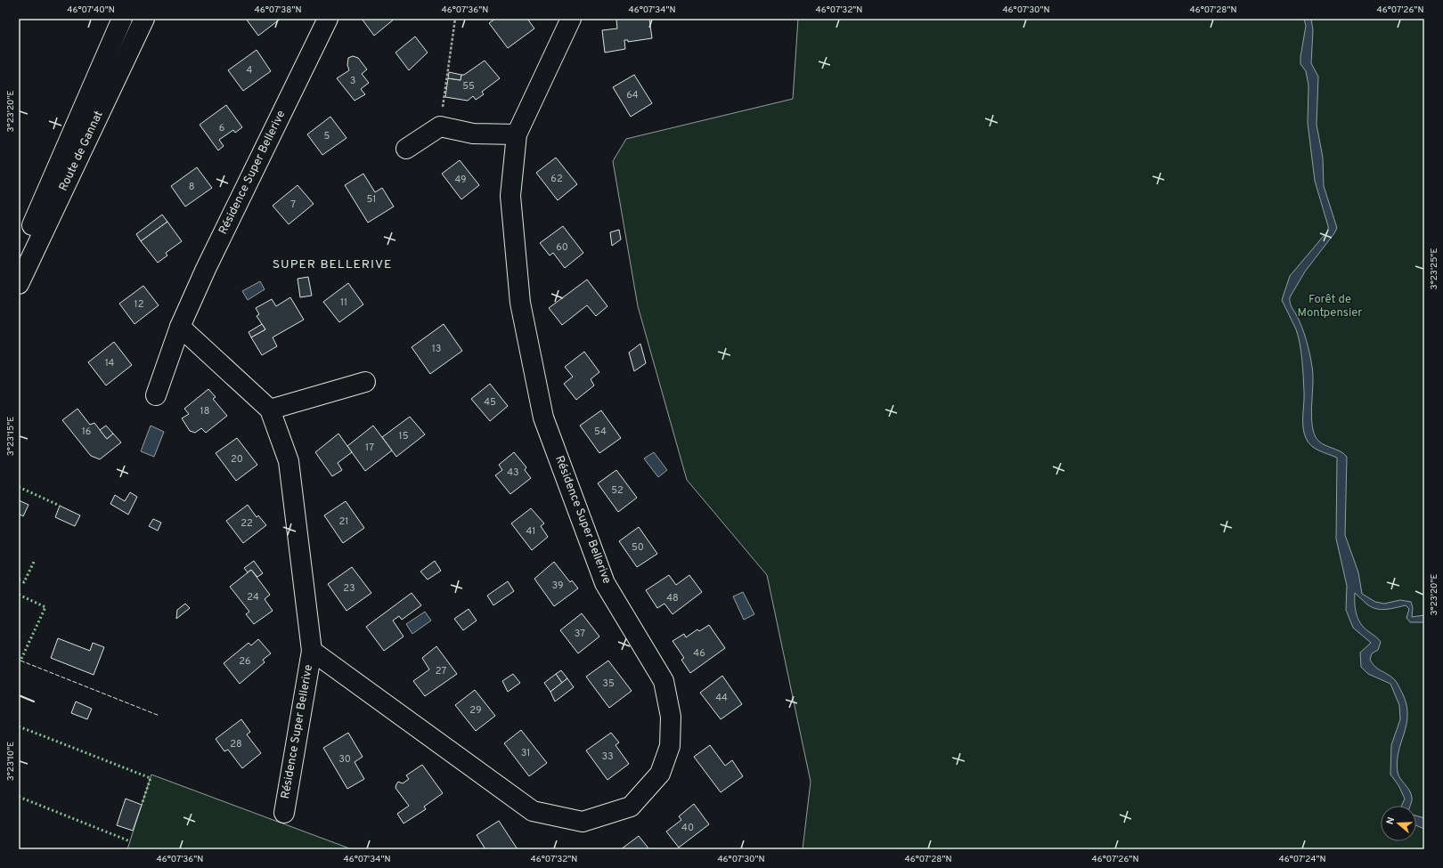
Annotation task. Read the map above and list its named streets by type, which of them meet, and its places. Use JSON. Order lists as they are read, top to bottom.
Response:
{
  "streets": {
    "street": ["Route de Gannat", "Résidence Super Bellerive"]
  },
  "districts": ["SUPER BELLERIVE"],
  "parks": ["Forêt de Montpensier"],
  "house_numbers": [
    "4",
    "3",
    "55",
    "64",
    "6",
    "5",
    "62",
    "49",
    "8",
    "51",
    "7",
    "60",
    "11",
    "12",
    "13",
    "14",
    "45",
    "18",
    "16",
    "54",
    "15",
    "17",
    "20",
    "43",
    "52",
    "21",
    "22",
    "41",
    "50",
    "39",
    "23",
    "24",
    "48",
    "37",
    "46",
    "26",
    "27",
    "35",
    "44",
    "29",
    "28",
    "31",
    "33",
    "30",
    "40"
  ],
  "north": "left",
  "coordinates": [
    "46°07'40\"N",
    "46°07'38\"N",
    "46°07'36\"N",
    "46°07'34\"N",
    "46°07'32\"N",
    "46°07'30\"N",
    "46°07'28\"N",
    "46°07'26\"N",
    "3°23'20\"E",
    "3°23'25\"E",
    "3°23'15\"E",
    "3°23'10\"E",
    "46°07'24\"N"
  ]
}
